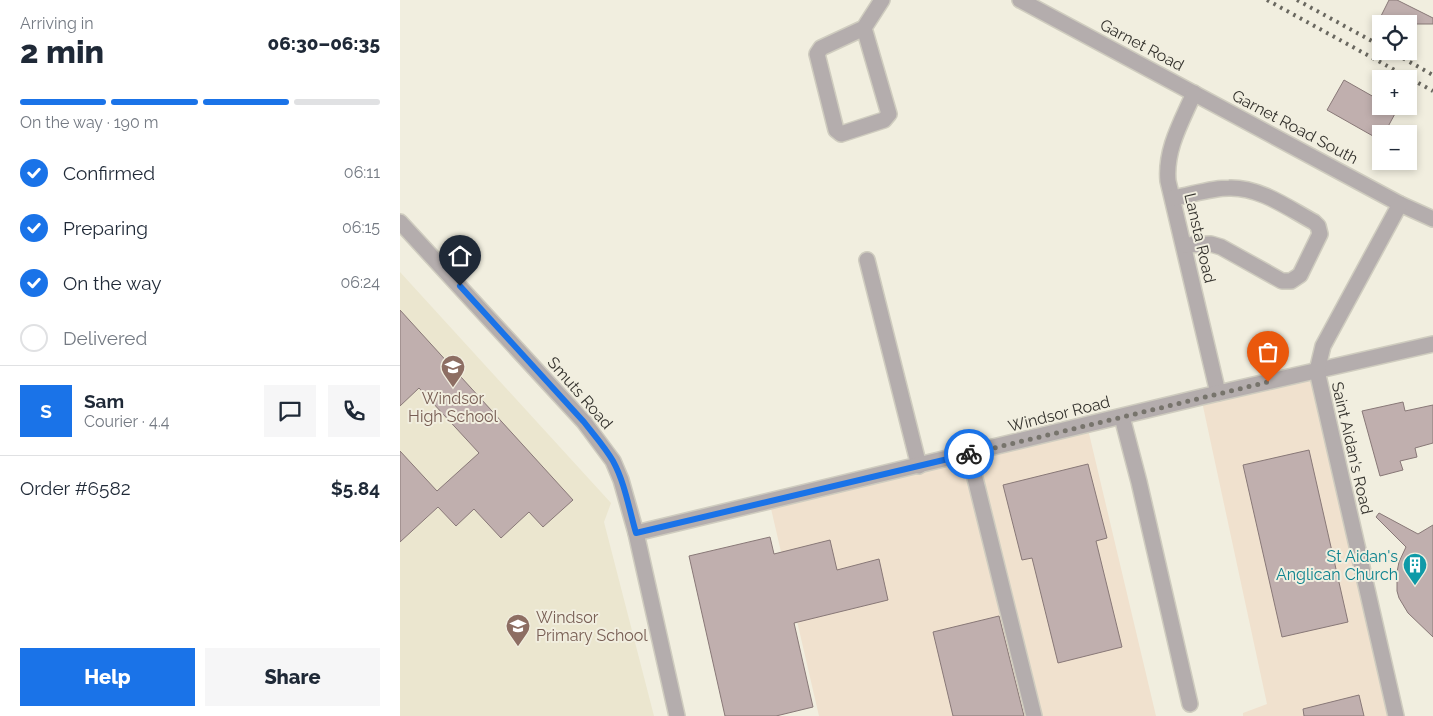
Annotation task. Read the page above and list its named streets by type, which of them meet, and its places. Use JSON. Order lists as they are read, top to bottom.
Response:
{
  "streets": {
    "street": [
      "Garnet Road",
      "Garnet Road South",
      "Lansta Road",
      "Smuts Road",
      "Windsor Road",
      "Saint Aidan's Road"
    ]
  },
  "crossings": [
    ["Garnet Road", "Garnet Road South"],
    ["Garnet Road", "Lansta Road"],
    ["Garnet Road South", "Lansta Road"],
    ["Garnet Road South", "Saint Aidan's Road"],
    ["Lansta Road", "Windsor Road"],
    ["Smuts Road", "Windsor Road"],
    ["Windsor Road", "Saint Aidan's Road"]
  ],
  "places": {
    "school or university": ["Windsor High School", "Windsor Primary School"],
    "building": ["St Aidan's Anglican Church"]
  },
  "page": {
    "heading": ["2 min", "Arriving in", "06:30–06:35"],
    "panel": [
      "Sam",
      "Courier · 4.4",
      "Order #6582",
      "$5.84"
    ],
    "map_buttons": ["+", "−"],
    "bar": "On the way · 190 m",
    "list": [
      ["Confirmed", "06:11"],
      ["Preparing", "06:15"],
      ["On the way", "06:24"],
      "Delivered"
    ],
    "round": "S",
    "buttons": ["Help", "Share"]
  }
}
